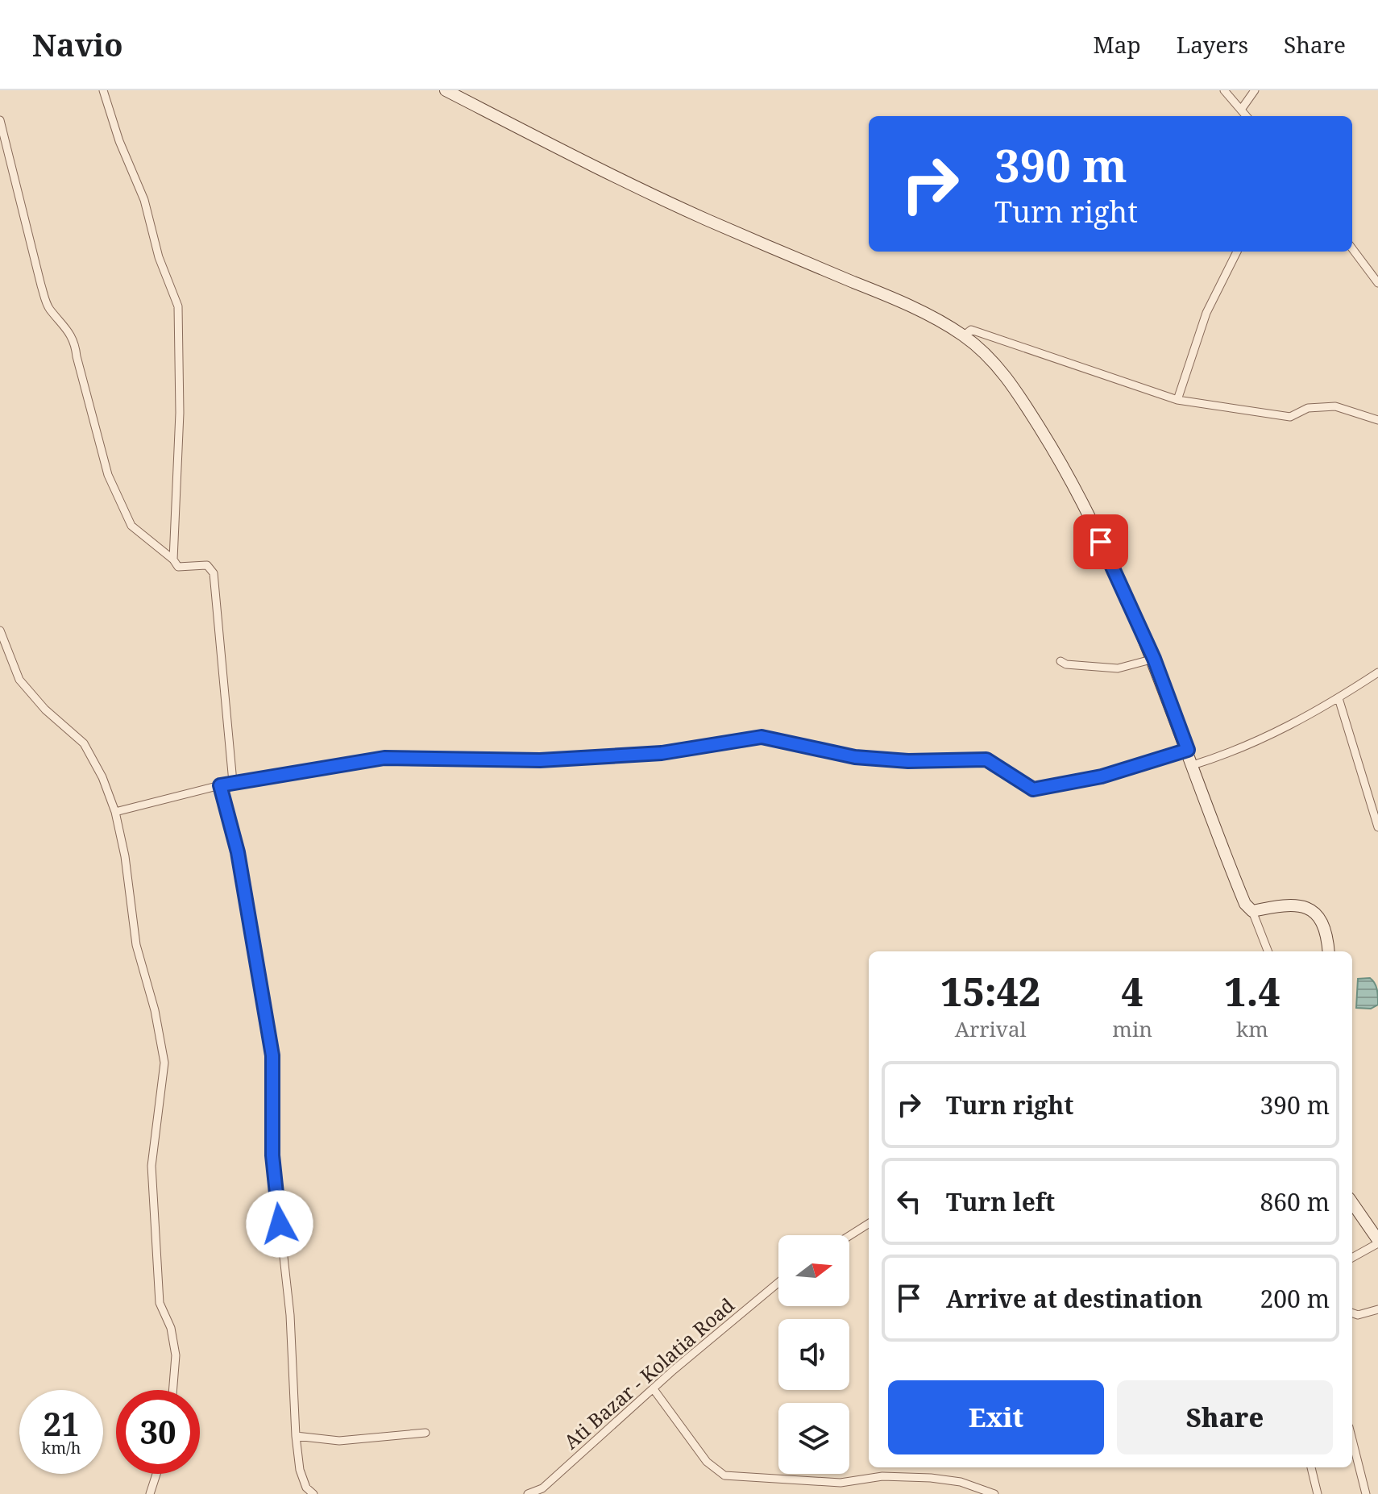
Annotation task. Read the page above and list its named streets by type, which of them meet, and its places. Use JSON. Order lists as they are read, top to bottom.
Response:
{
  "streets": {
    "street": ["Ati Bazar - Kolatia Road"]
  },
  "north": "right",
  "page": {
    "header": "Navio",
    "nav": ["Map", "Layers", "Share"],
    "turn": ["390 m", "Turn right"],
    "eta": [
      "15:42",
      "Arrival",
      "4",
      "min",
      "1.4",
      "km"
    ],
    "list": [
      {
        "name": "Turn right",
        "value": "390 m"
      },
      {
        "name": "Turn left",
        "value": "860 m"
      },
      {
        "name": "Arrive at destination",
        "value": "200 m"
      }
    ],
    "buttons": ["Exit", "Share"],
    "speed": "21 km/h",
    "limit": "30"
  }
}
